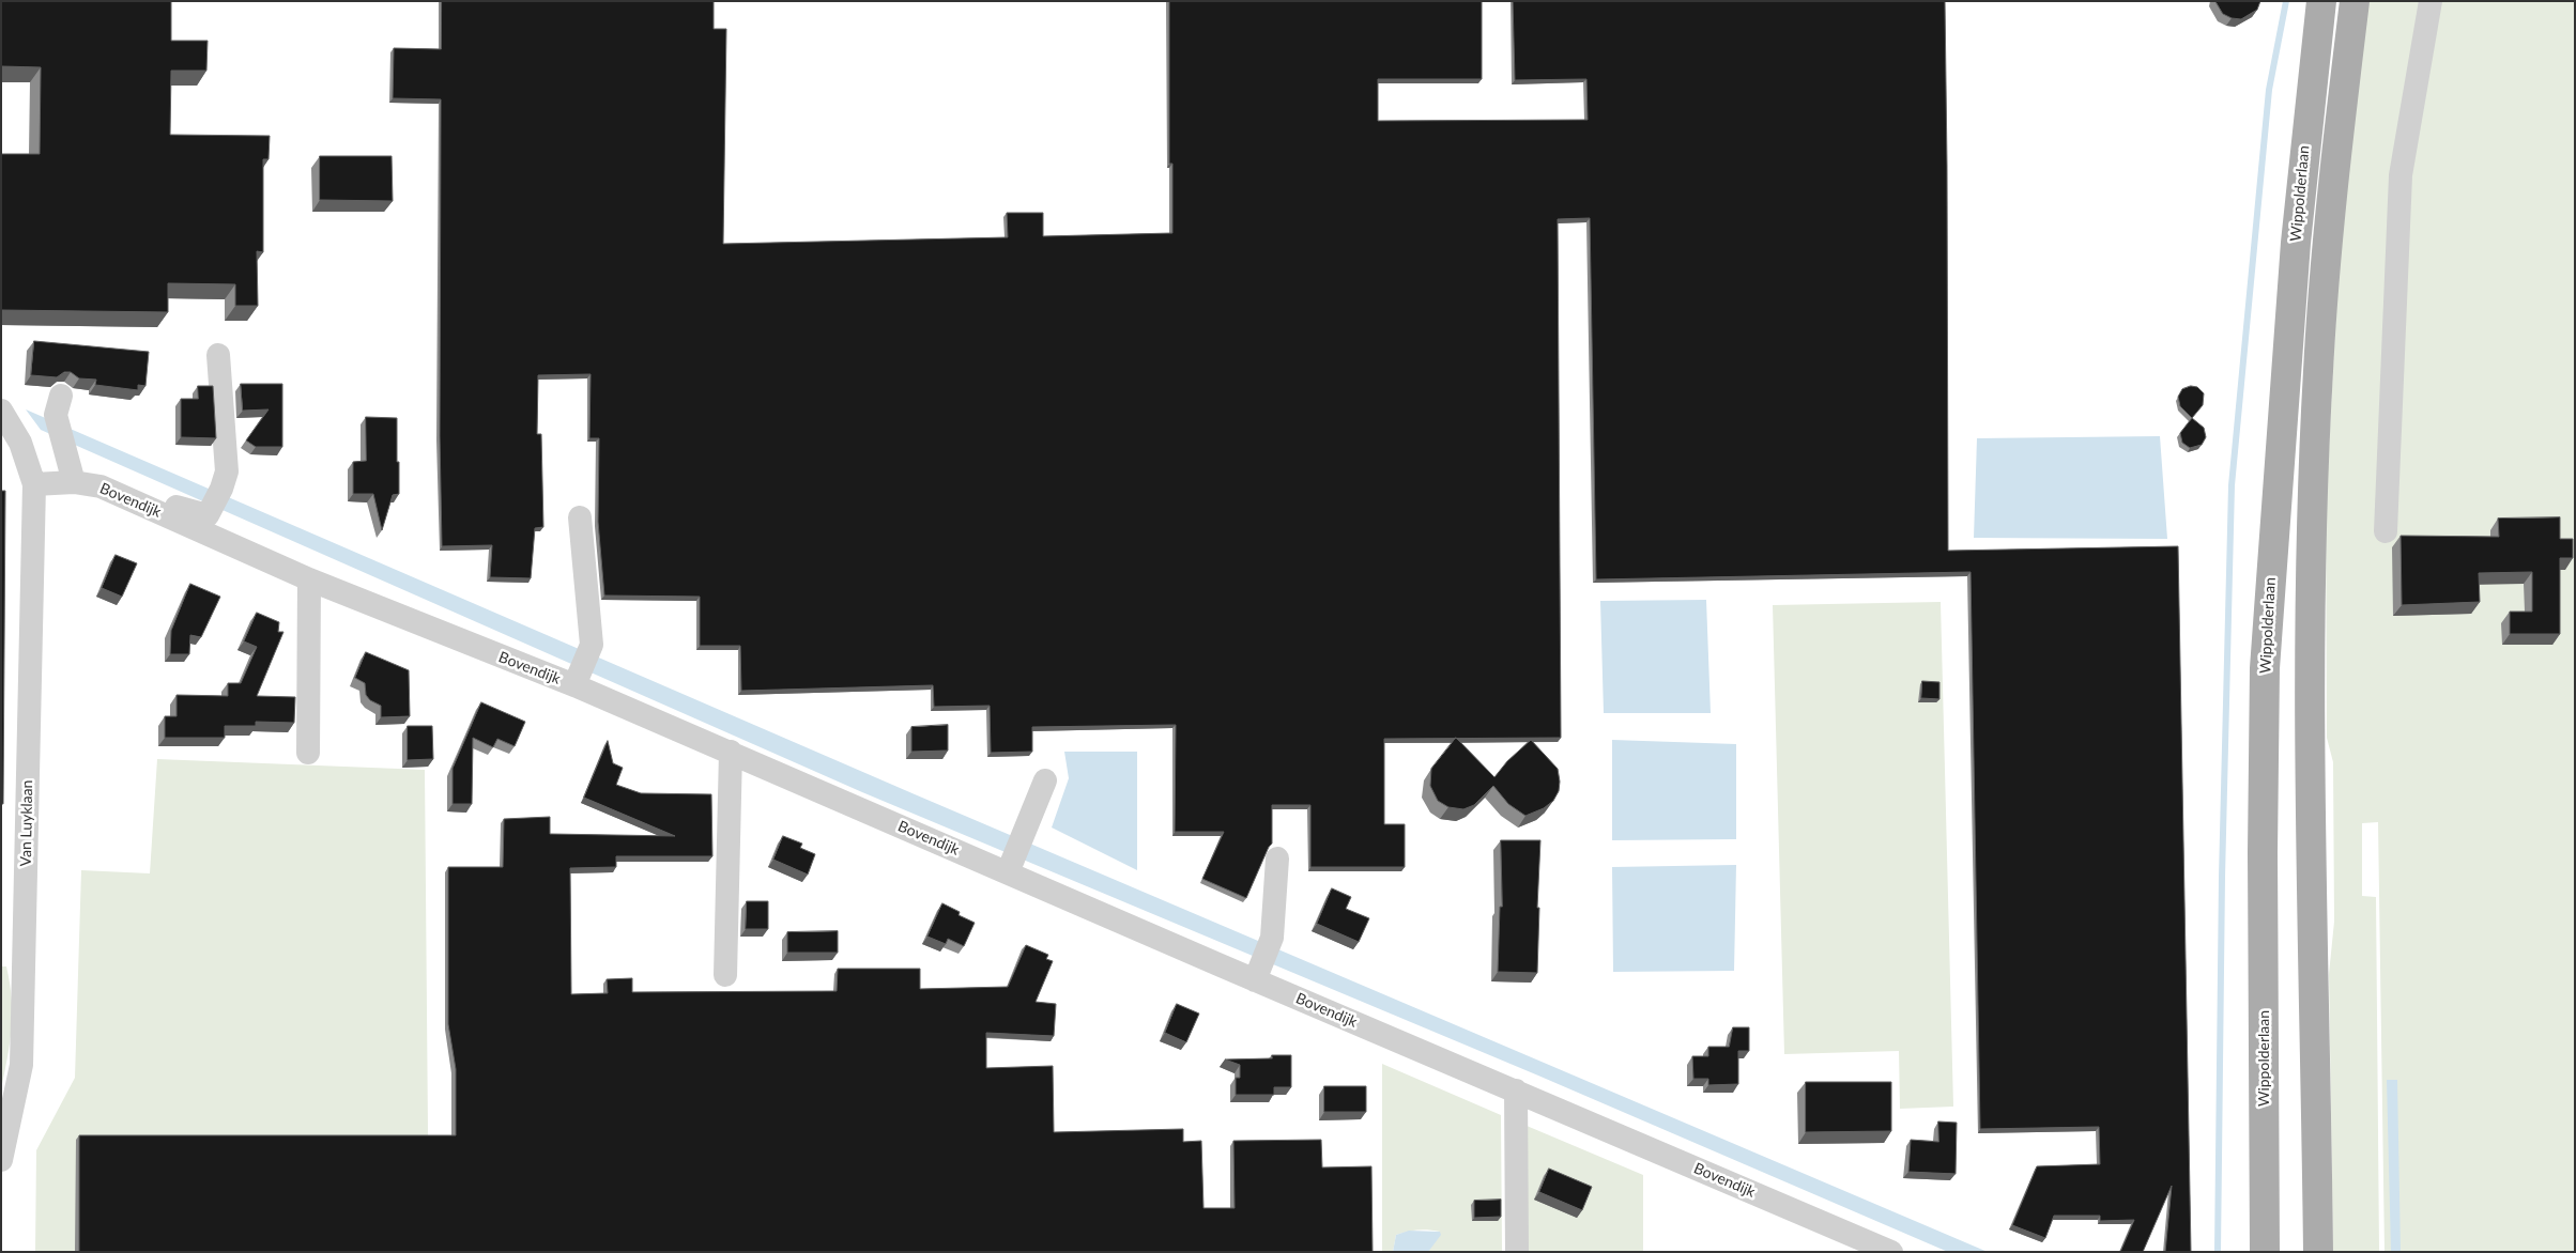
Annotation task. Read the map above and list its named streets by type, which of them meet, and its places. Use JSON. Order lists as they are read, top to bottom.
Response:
{
  "streets": {
    "main road": ["Wippolderlaan"],
    "street": ["Bovendijk", "Van Luyklaan"]
  },
  "crossings": [
    ["Bovendijk", "Van Luyklaan"]
  ]
}
